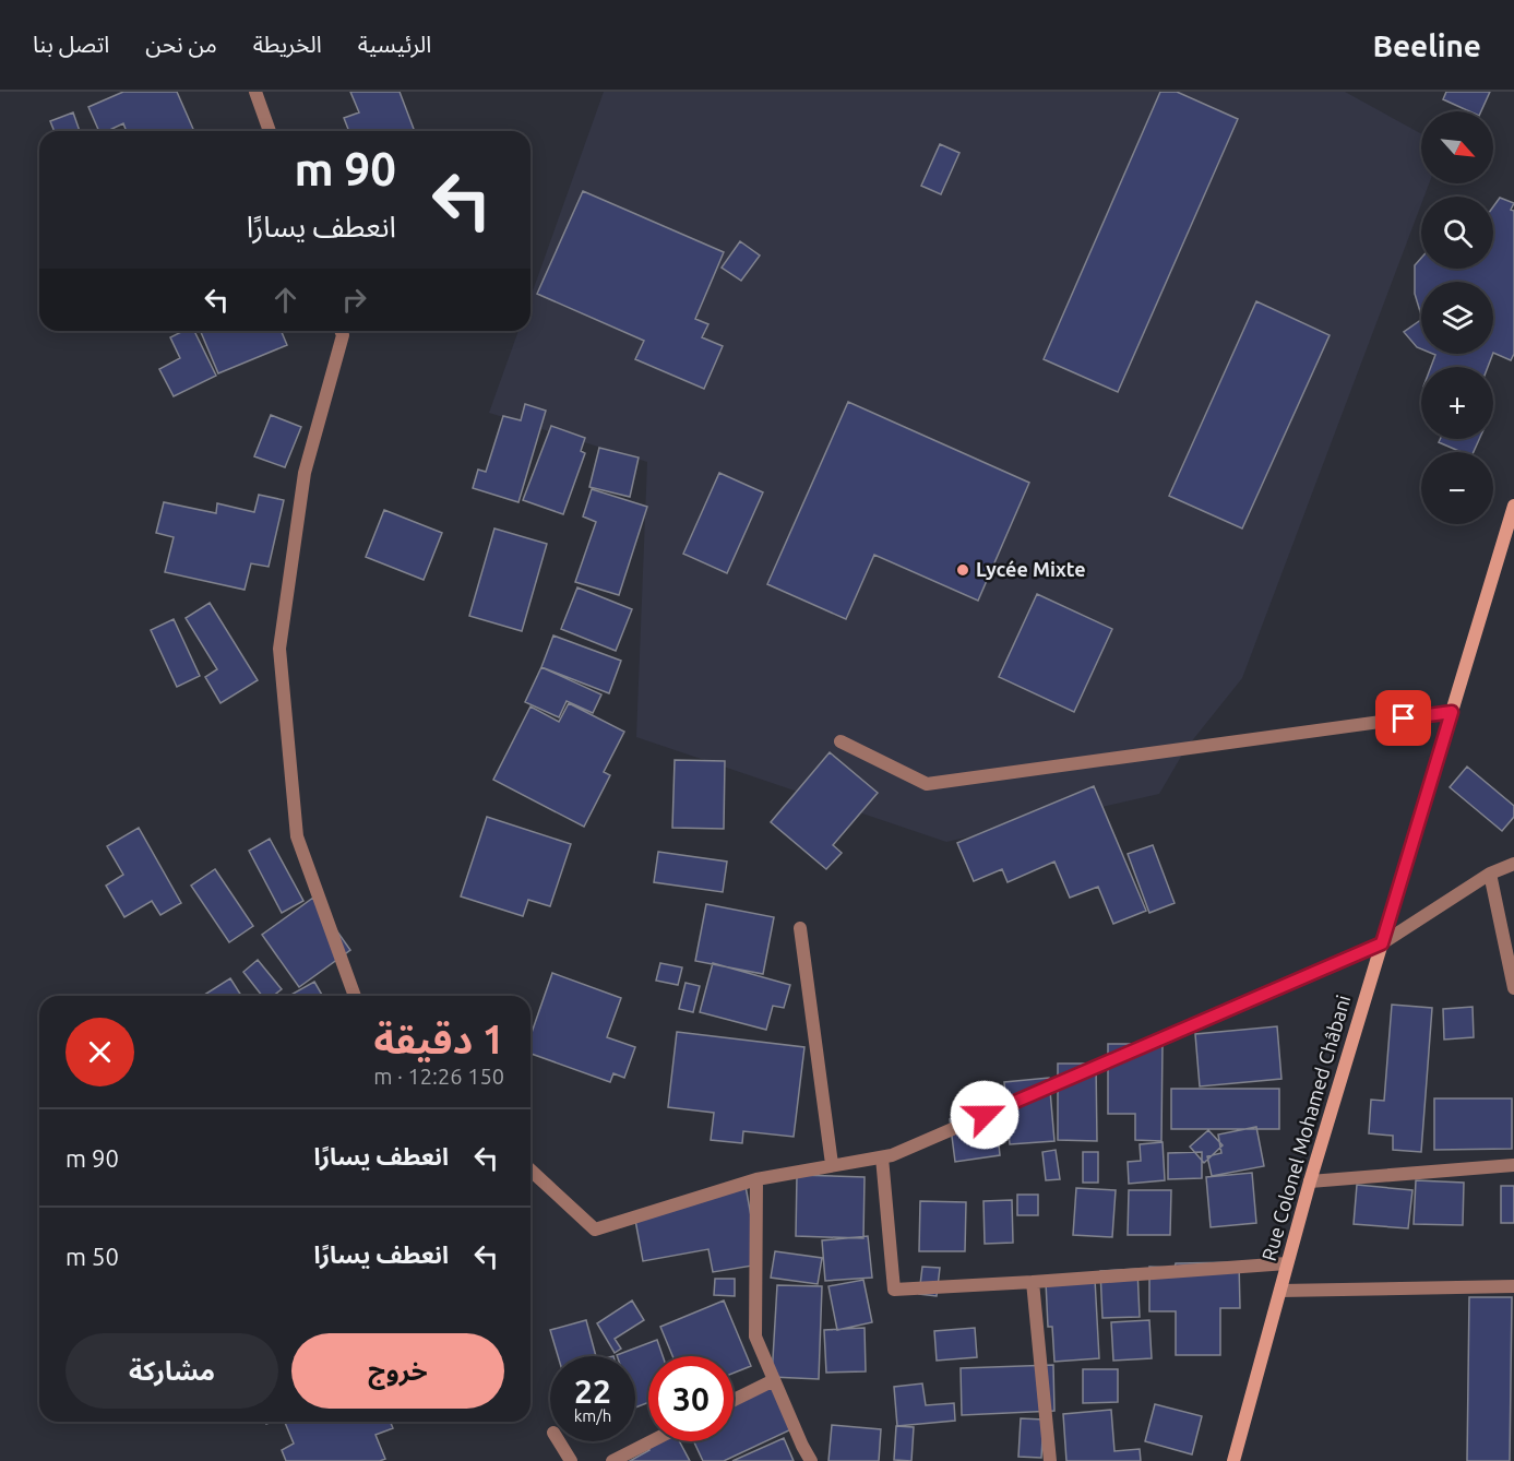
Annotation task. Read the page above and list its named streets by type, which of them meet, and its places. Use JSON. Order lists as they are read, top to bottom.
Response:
{
  "streets": {
    "main road": ["Rue Colonel Mohamed Châbani"]
  },
  "places": ["Lycée Mixte"],
  "north": "bottom right",
  "page": {
    "header": "Beeline",
    "nav": [
      "الرئيسية",
      "الخريطة",
      "من نحن",
      "اتصل بنا"
    ],
    "map_buttons": ["+", "−"],
    "turn": ["90 m", "انعطف يسارًا"],
    "heading": ["1 دقيقة", "150 m · 12:26"],
    "list": [
      {
        "name": "انعطف يسارًا",
        "value": "90 m"
      },
      {
        "name": "انعطف يسارًا",
        "value": "50 m"
      }
    ],
    "buttons": ["خروج", "مشاركة"],
    "speed": "22 km/h",
    "limit": "30"
  }
}
